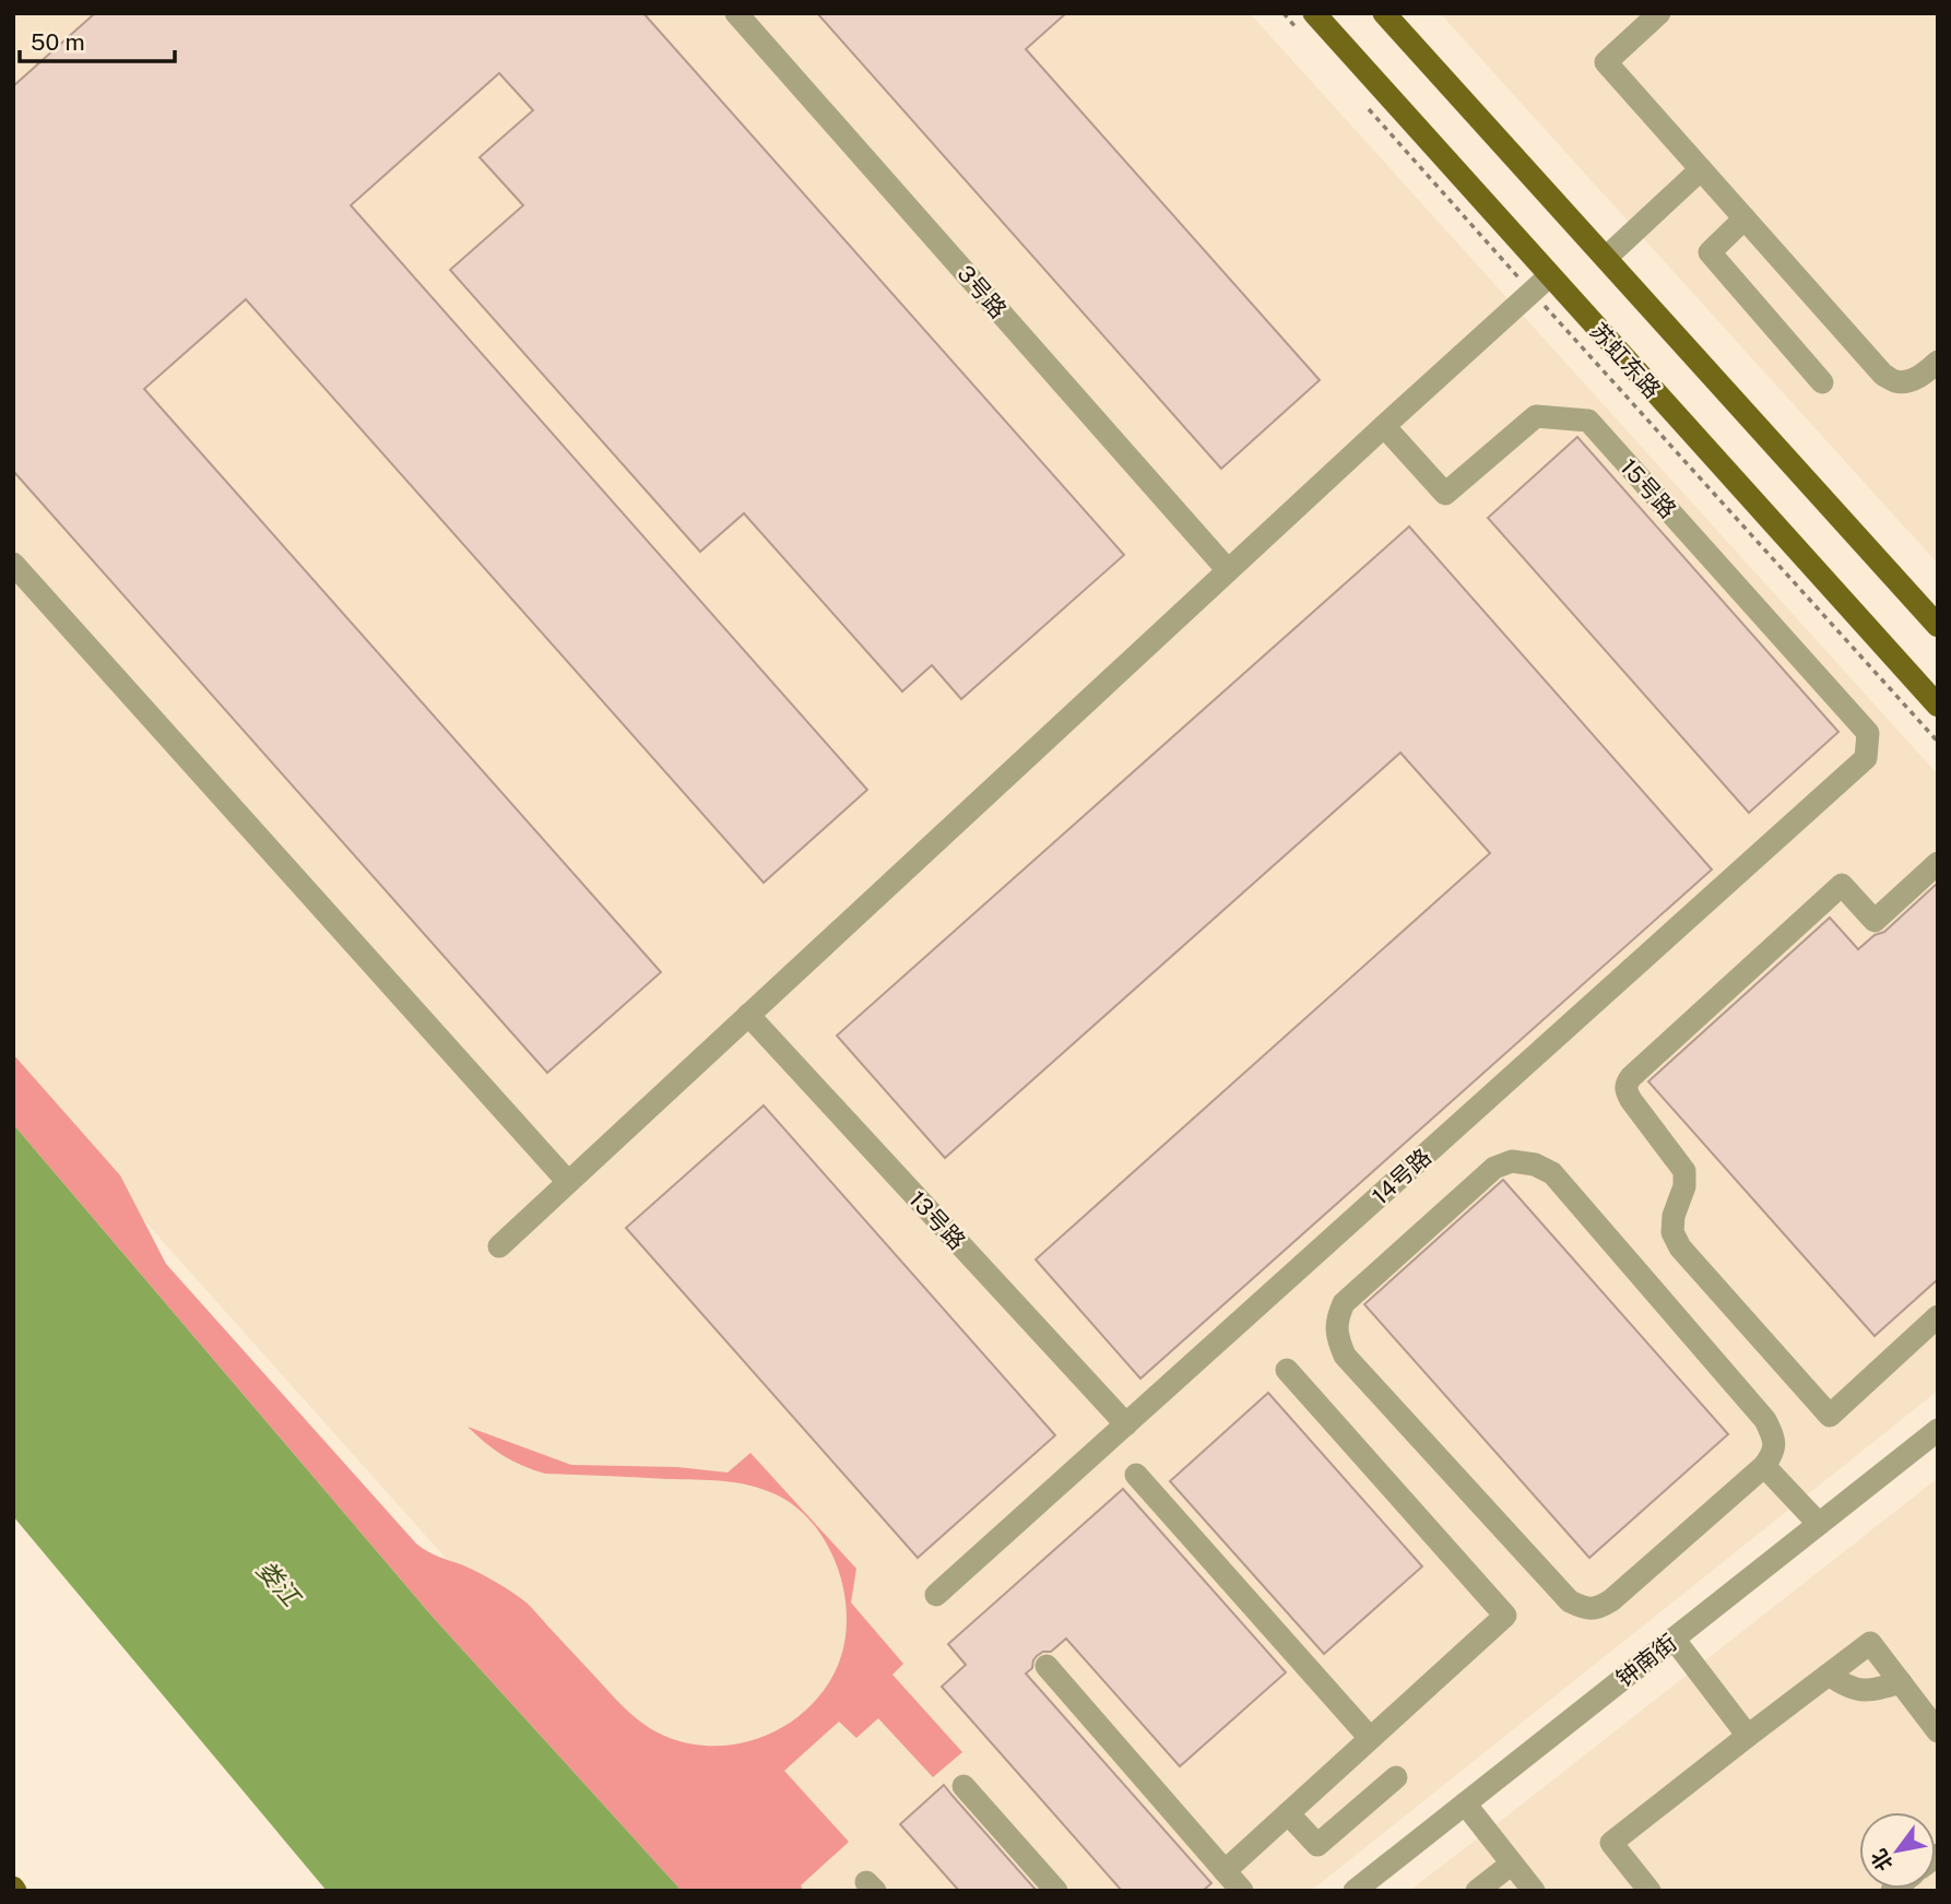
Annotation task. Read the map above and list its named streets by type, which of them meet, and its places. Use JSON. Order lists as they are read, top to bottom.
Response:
{
  "streets": {
    "main road": ["苏虹东路"],
    "street": [
      "3号路",
      "15号路",
      "14号路",
      "13号路",
      "钟南街"
    ]
  },
  "crossings": [
    ["15号路", "14号路"],
    ["14号路", "13号路"]
  ],
  "water": ["娄江"],
  "scale_bar": "50 m",
  "north": "bottom left"
}
